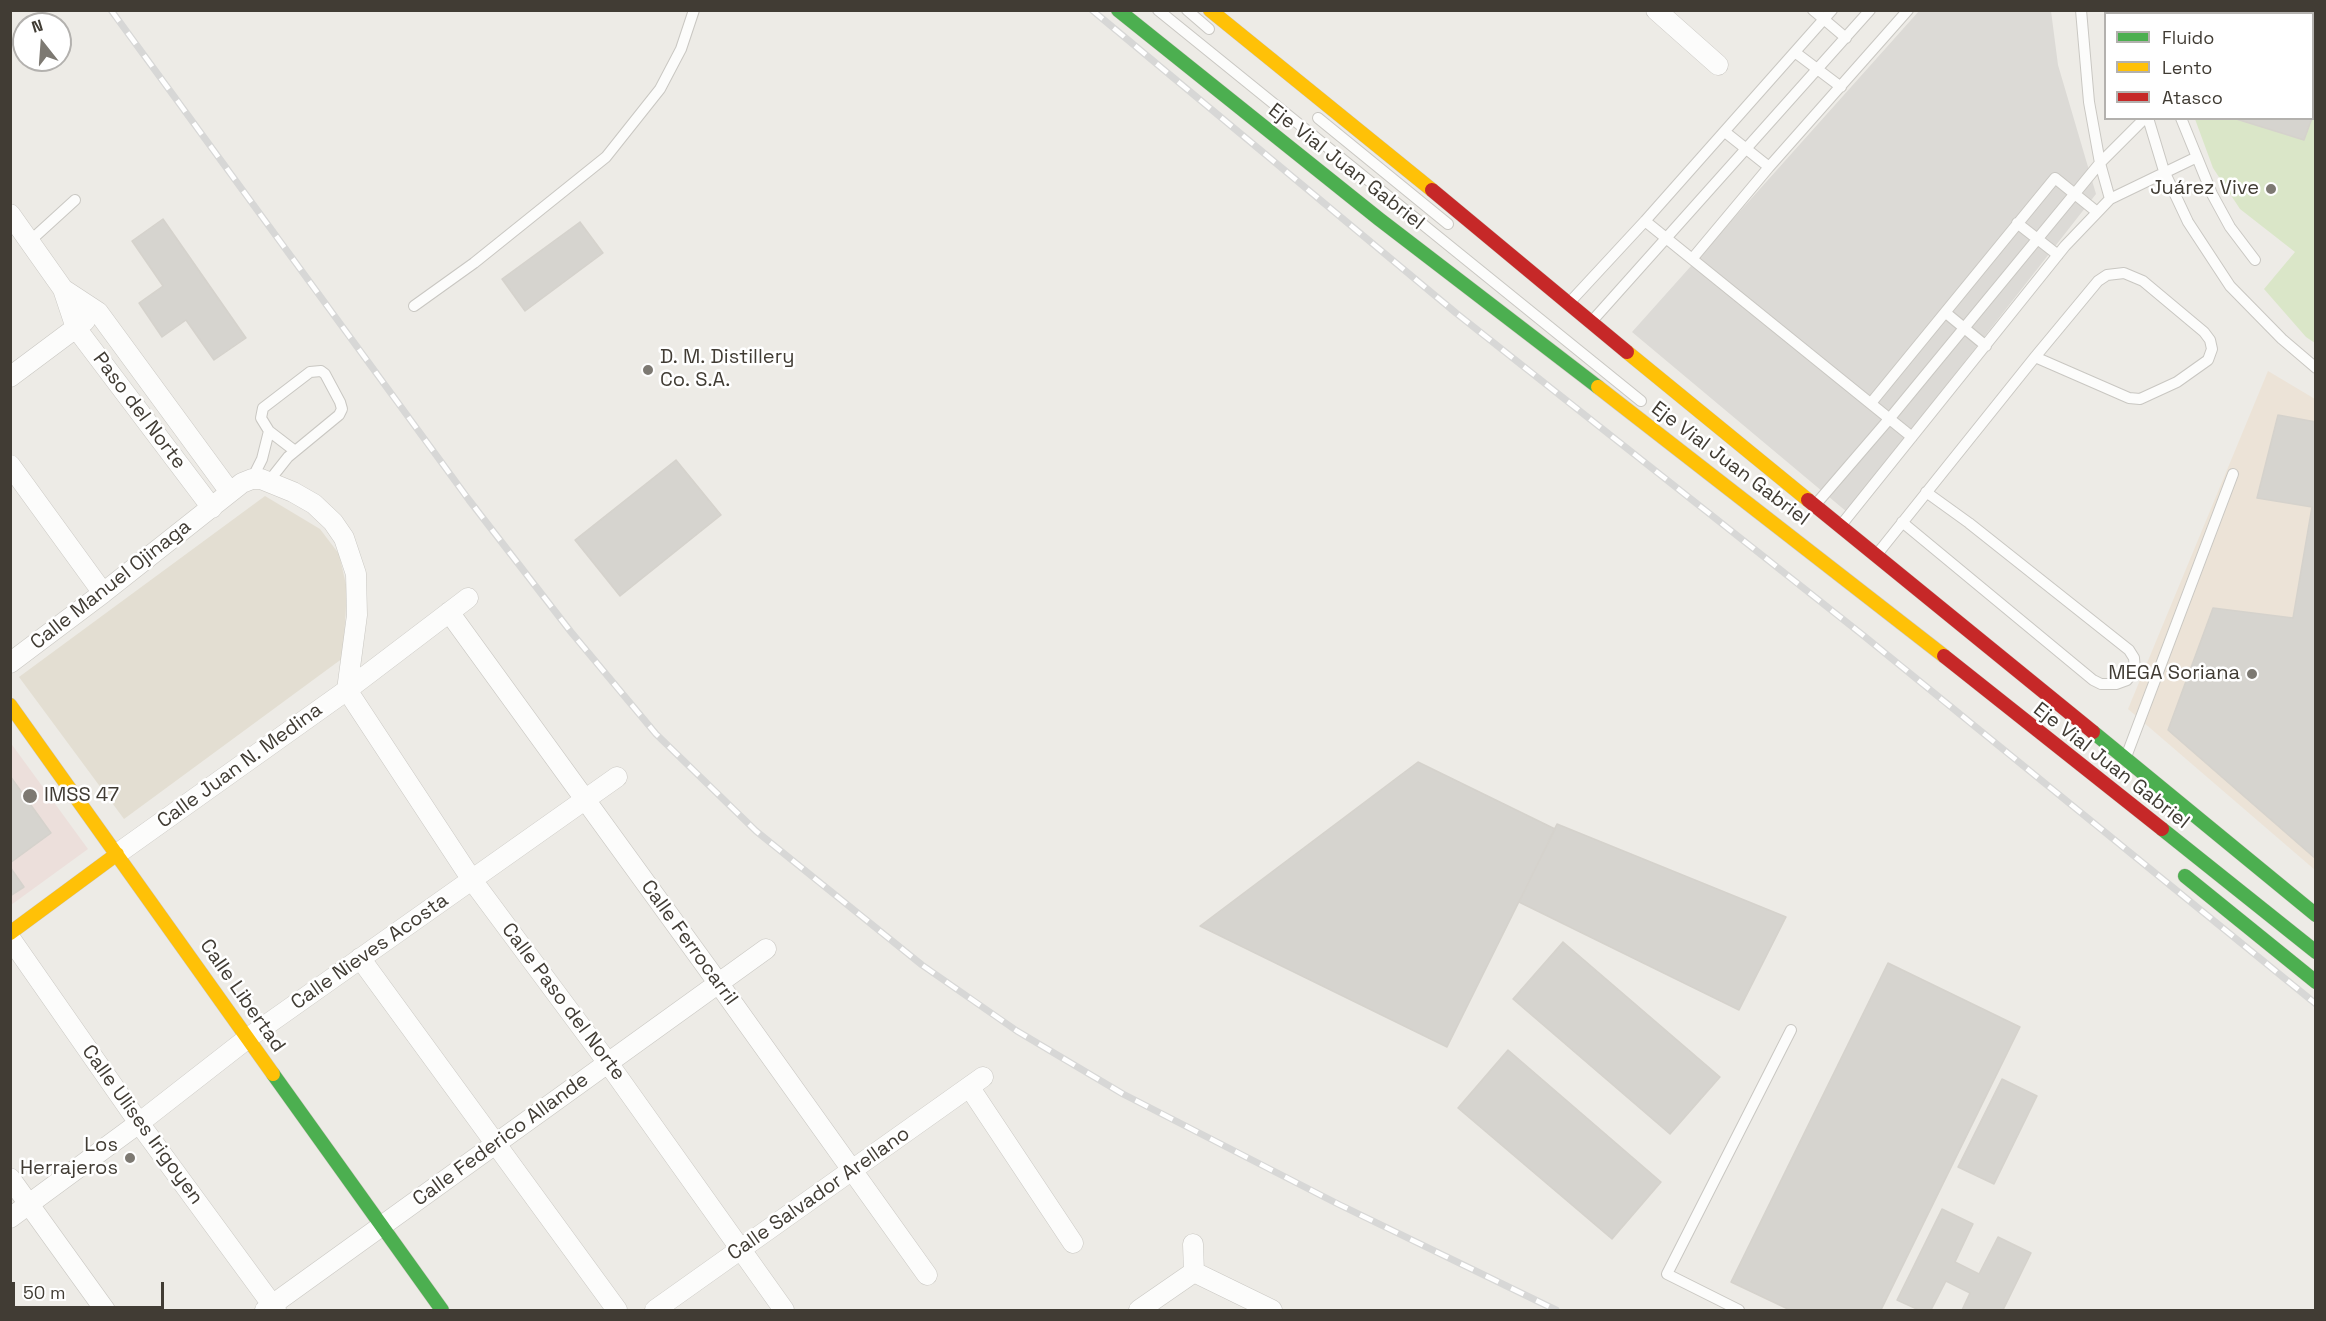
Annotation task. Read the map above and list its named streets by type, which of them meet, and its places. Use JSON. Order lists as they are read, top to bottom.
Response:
{
  "streets": {
    "main road": ["Eje Vial Juan Gabriel", "Calle Juan N. Medina", "Calle Libertad"],
    "street": [
      "Paso del Norte",
      "Calle Manuel Ojinaga",
      "Calle Ferrocarril",
      "Calle Nieves Acosta",
      "Calle Paso del Norte",
      "Calle Ulises Irigoyen",
      "Calle Federico Allande",
      "Calle Salvador Arellano"
    ]
  },
  "crossings": [
    ["Paso del Norte", "Calle Manuel Ojinaga"],
    ["Calle Juan N. Medina", "Calle Ferrocarril"],
    ["Calle Juan N. Medina", "Calle Libertad"],
    ["Calle Juan N. Medina", "Calle Paso del Norte"],
    ["Calle Ferrocarril", "Calle Nieves Acosta"],
    ["Calle Ferrocarril", "Calle Federico Allande"],
    ["Calle Ferrocarril", "Calle Salvador Arellano"],
    ["Calle Nieves Acosta", "Calle Libertad"],
    ["Calle Nieves Acosta", "Calle Paso del Norte"],
    ["Calle Nieves Acosta", "Calle Ulises Irigoyen"],
    ["Calle Libertad", "Calle Federico Allande"],
    ["Calle Paso del Norte", "Calle Federico Allande"],
    ["Calle Paso del Norte", "Calle Salvador Arellano"],
    ["Calle Ulises Irigoyen", "Calle Federico Allande"]
  ],
  "places": [
    "Juárez Vive",
    "D. M. Distillery Co. S.A.",
    "MEGA Soriana",
    "IMSS 47",
    "Los Herrajeros"
  ],
  "legend": ["Fluido", "Lento", "Atasco"],
  "scale_bar": "50 m",
  "north": "top"
}
